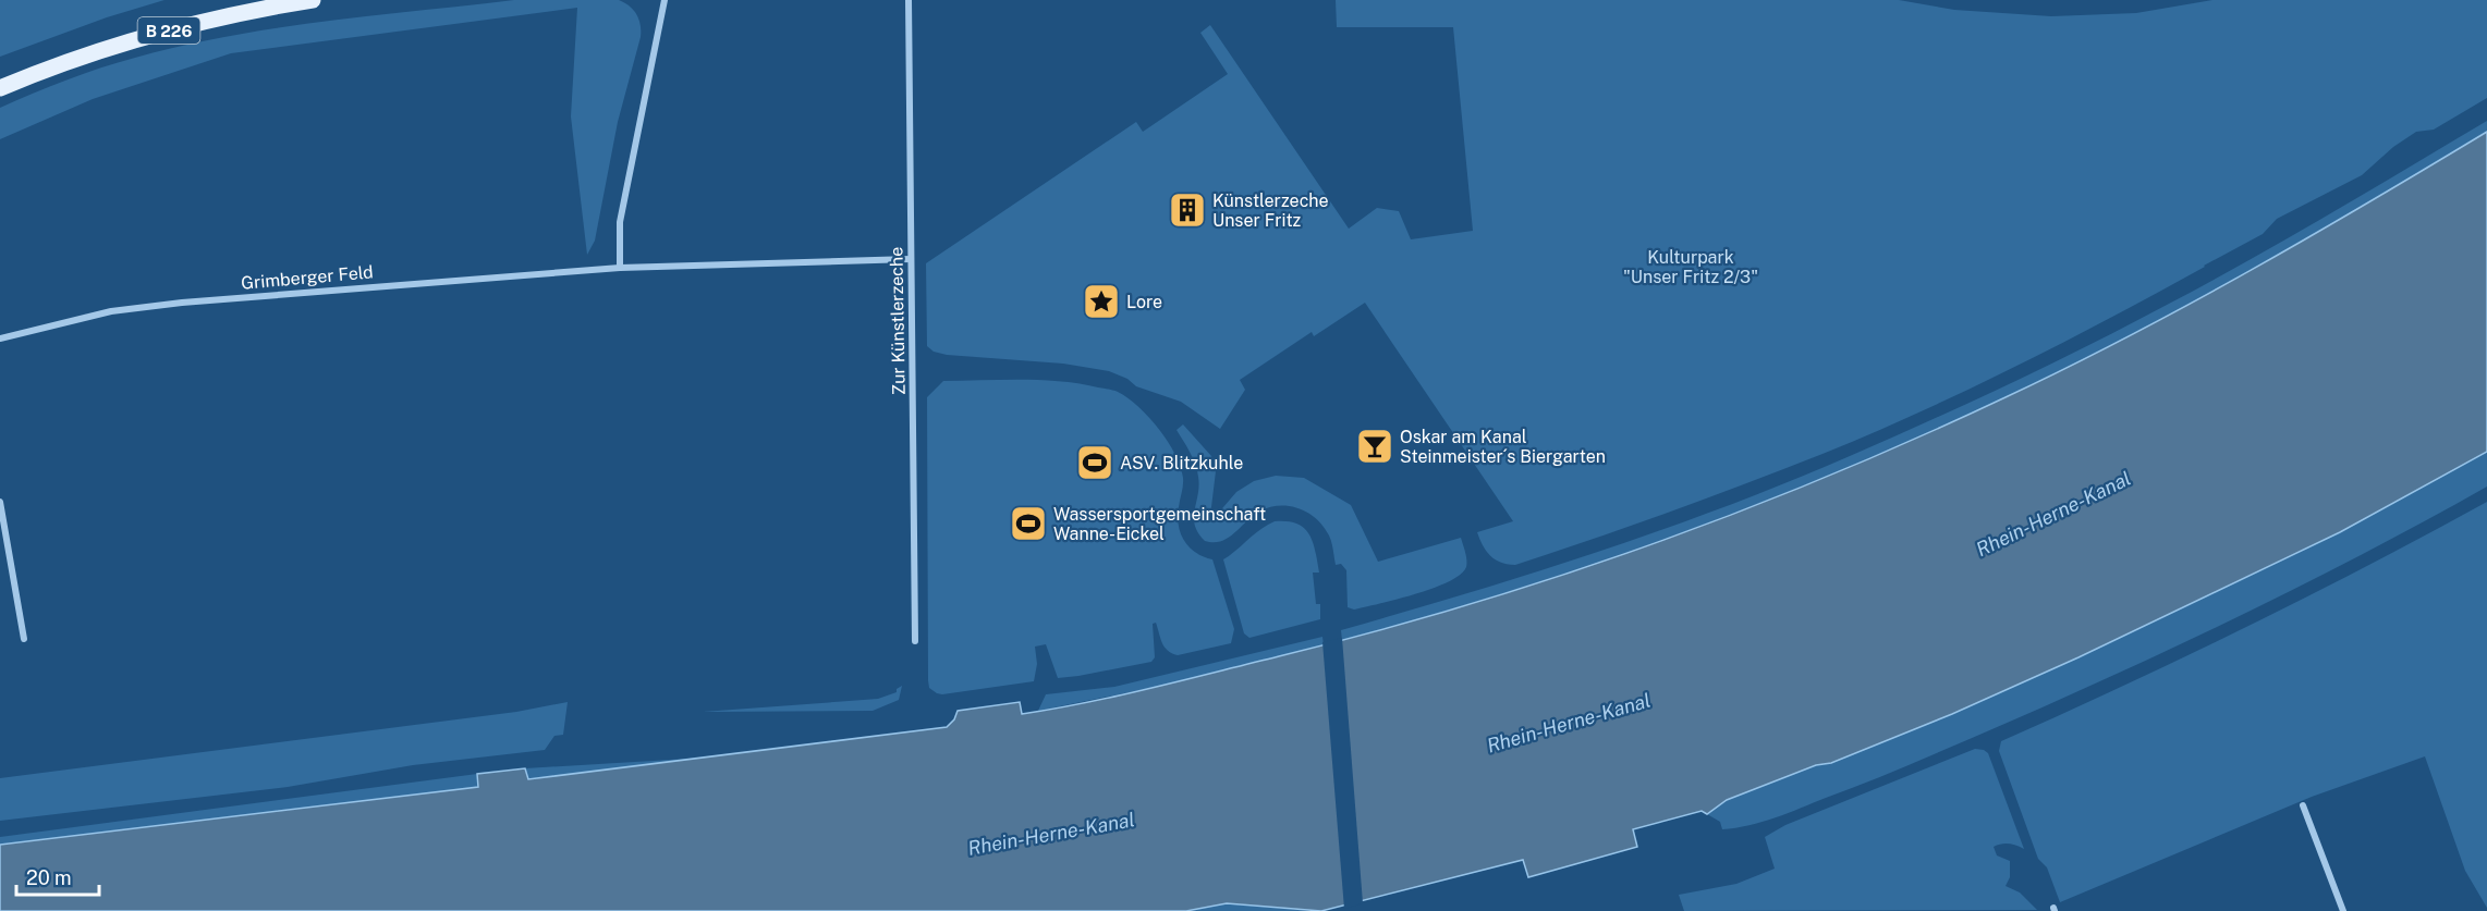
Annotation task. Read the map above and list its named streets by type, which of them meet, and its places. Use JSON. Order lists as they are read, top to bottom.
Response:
{
  "streets": {
    "main road": ["B 226"],
    "street": ["Grimberger Feld", "Zur Künstlerzeche"]
  },
  "crossings": [
    ["Grimberger Feld", "Zur Künstlerzeche"]
  ],
  "water": ["Rhein-Herne-Kanal"],
  "parks": ["Kulturpark \"Unser Fritz 2/3\""],
  "places": {
    "building": ["Künstlerzeche Unser Fritz"],
    "place": ["Lore"],
    "bar": ["Oskar am Kanal Steinmeister´s Biergarten"],
    "sports": ["ASV. Blitzkuhle", "Wassersportgemeinschaft Wanne-Eickel"]
  },
  "scale_bar": "20 m"
}
